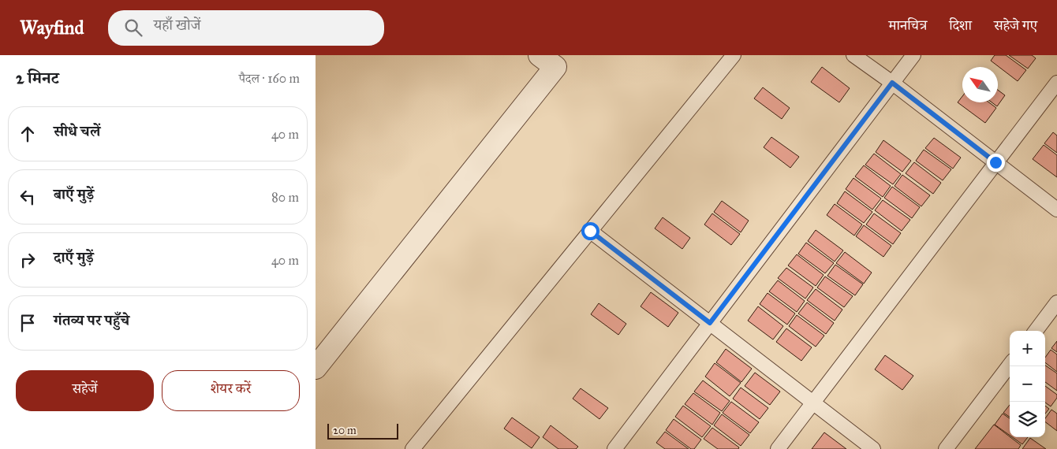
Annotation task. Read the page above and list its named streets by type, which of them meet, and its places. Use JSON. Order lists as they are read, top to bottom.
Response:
{
  "scale_bar": "20 m",
  "north": "top left",
  "page": {
    "header": "Wayfind",
    "search": "यहाँ खोजें",
    "nav": ["मानचित्र", "दिशा", "सहेजे गए"],
    "heading": ["2 मिनट", "पैदल · 160 m"],
    "list": [
      ["सीधे चलें", "40 m"],
      ["बाएँ मुड़ें", "80 m"],
      ["दाएँ मुड़ें", "40 m"],
      "गंतव्य पर पहुँचे"
    ],
    "map_buttons": ["+", "−"],
    "buttons": ["सहेजें", "शेयर करें"],
    "scale": "20 m"
  }
}
